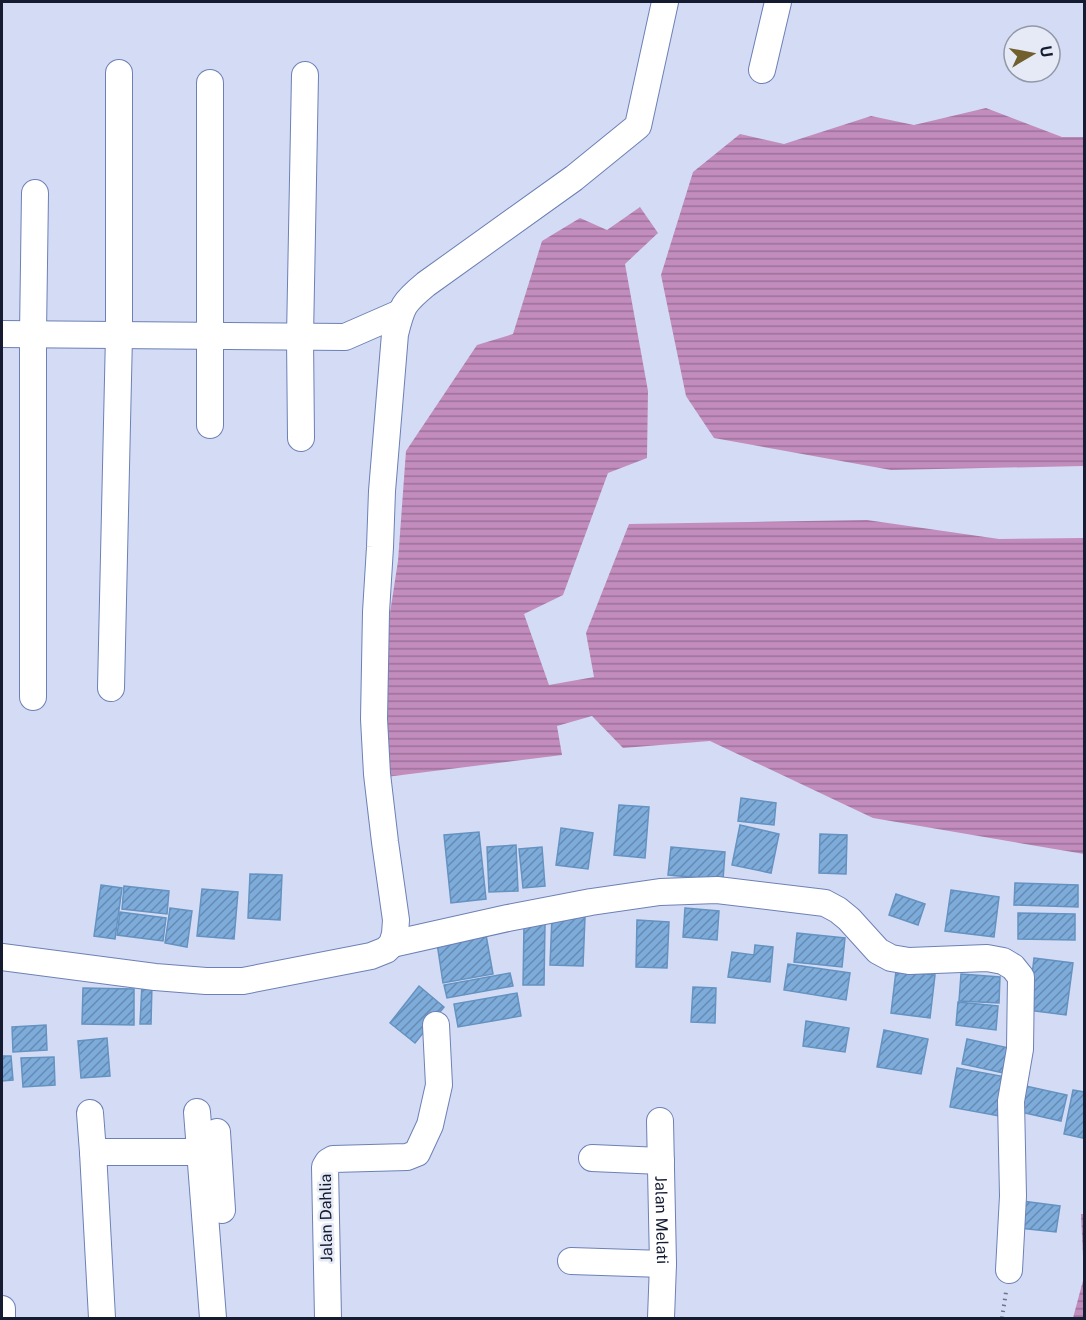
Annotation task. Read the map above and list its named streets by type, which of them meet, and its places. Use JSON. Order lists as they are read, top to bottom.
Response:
{
  "streets": {
    "street": ["Jalan Dahlia", "Jalan Melati"]
  },
  "north": "right"
}
